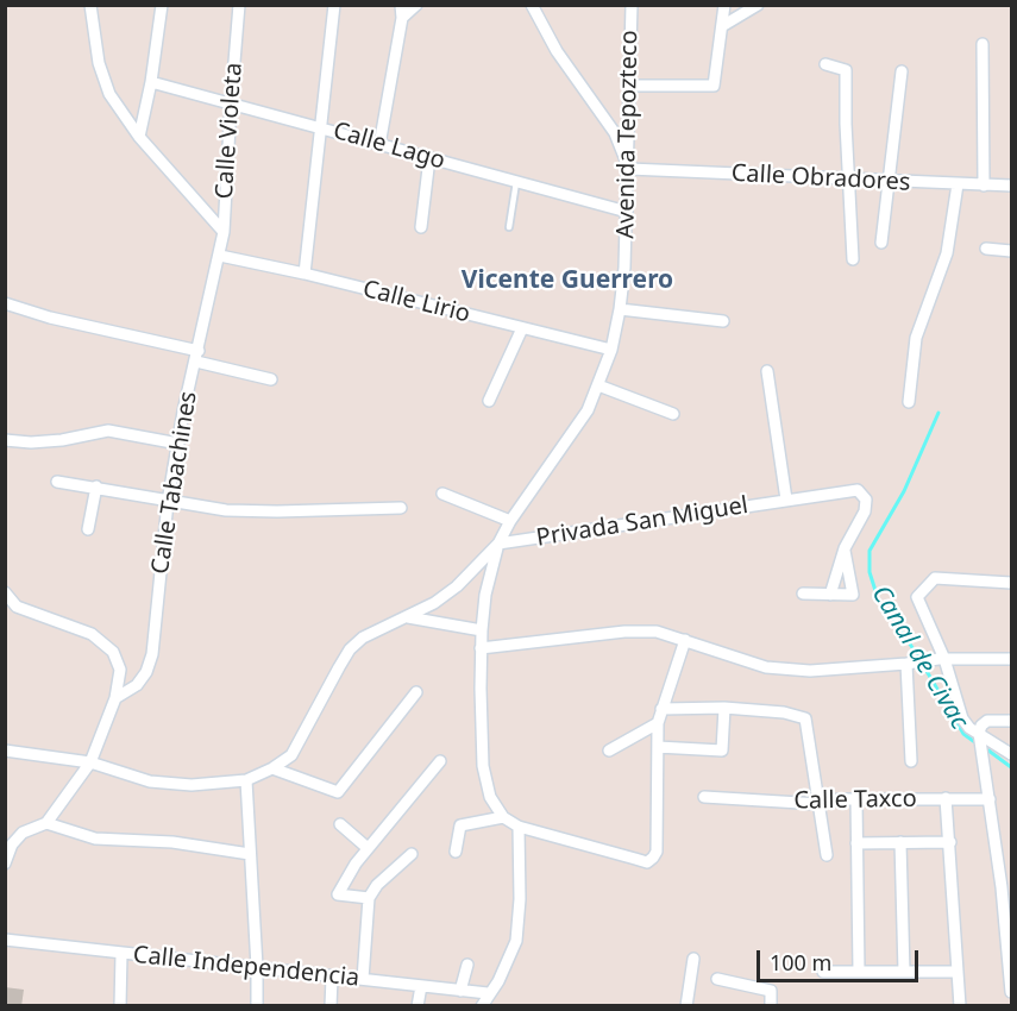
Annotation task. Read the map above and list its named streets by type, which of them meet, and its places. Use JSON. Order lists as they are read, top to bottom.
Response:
{
  "streets": {
    "street": [
      "Calle Violeta",
      "Avenida Tepozteco",
      "Calle Lago",
      "Calle Obradores",
      "Calle Lirio",
      "Calle Tabachines",
      "Privada San Miguel",
      "Calle Taxco",
      "Calle Independencia"
    ]
  },
  "crossings": [
    ["Calle Violeta", "Calle Lago"],
    ["Calle Violeta", "Calle Lirio"],
    ["Calle Violeta", "Calle Tabachines"],
    ["Avenida Tepozteco", "Calle Lago"],
    ["Avenida Tepozteco", "Calle Obradores"],
    ["Avenida Tepozteco", "Calle Lirio"],
    ["Avenida Tepozteco", "Privada San Miguel"],
    ["Calle Lirio", "Calle Tabachines"]
  ],
  "districts": ["Vicente Guerrero"],
  "water": ["Canal de Civac"],
  "scale_bar": "100 m"
}
